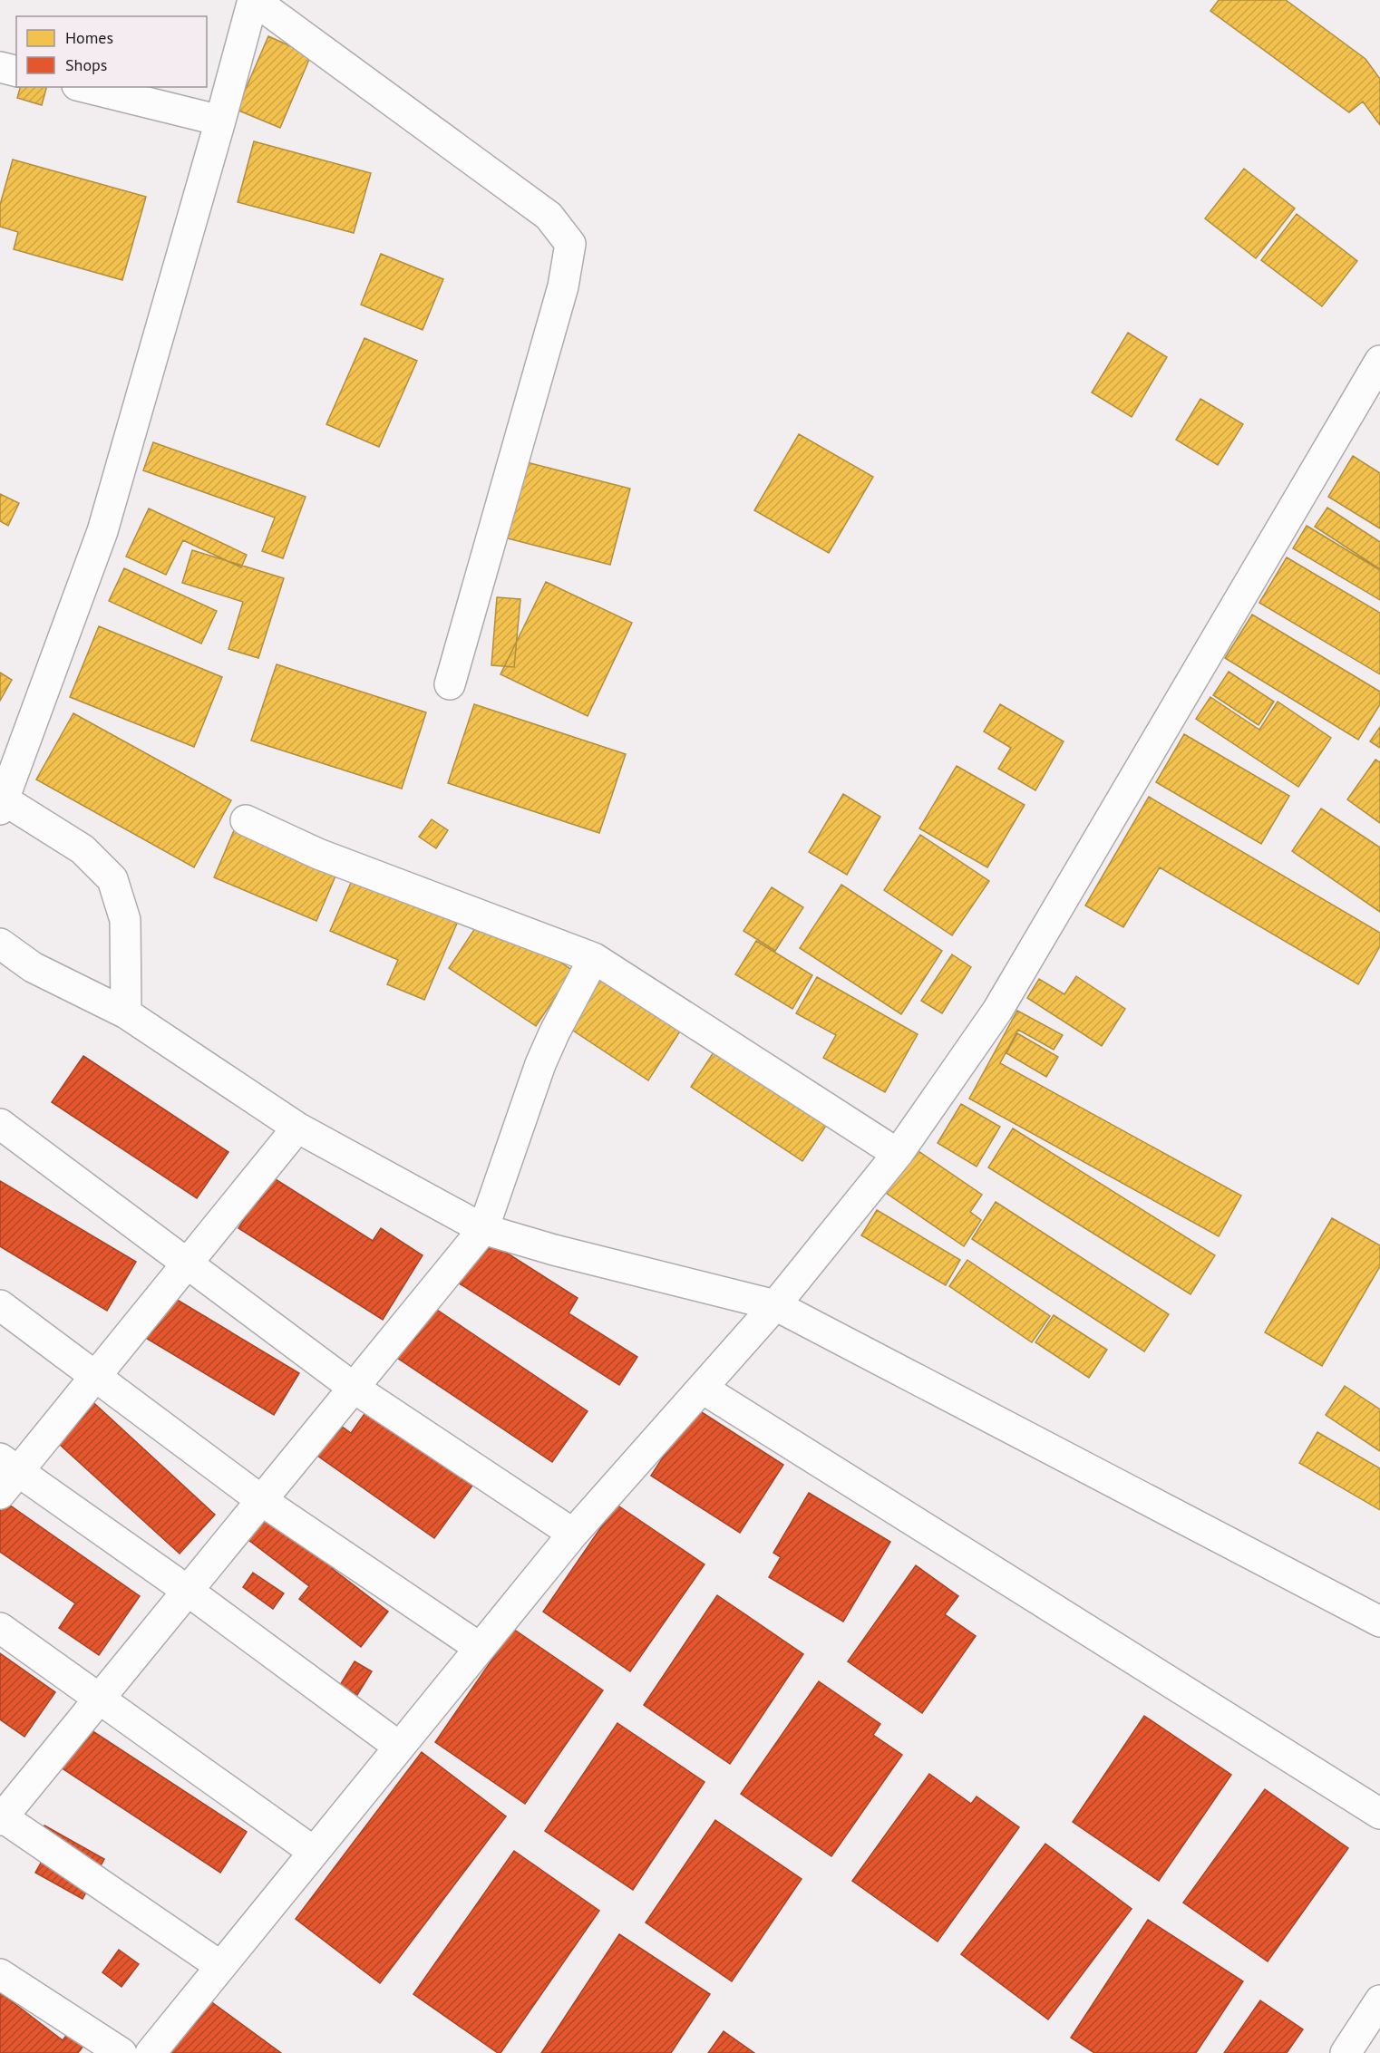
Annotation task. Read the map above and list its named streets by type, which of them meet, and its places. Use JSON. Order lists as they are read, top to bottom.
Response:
{
  "legend": ["Homes", "Shops"]
}
